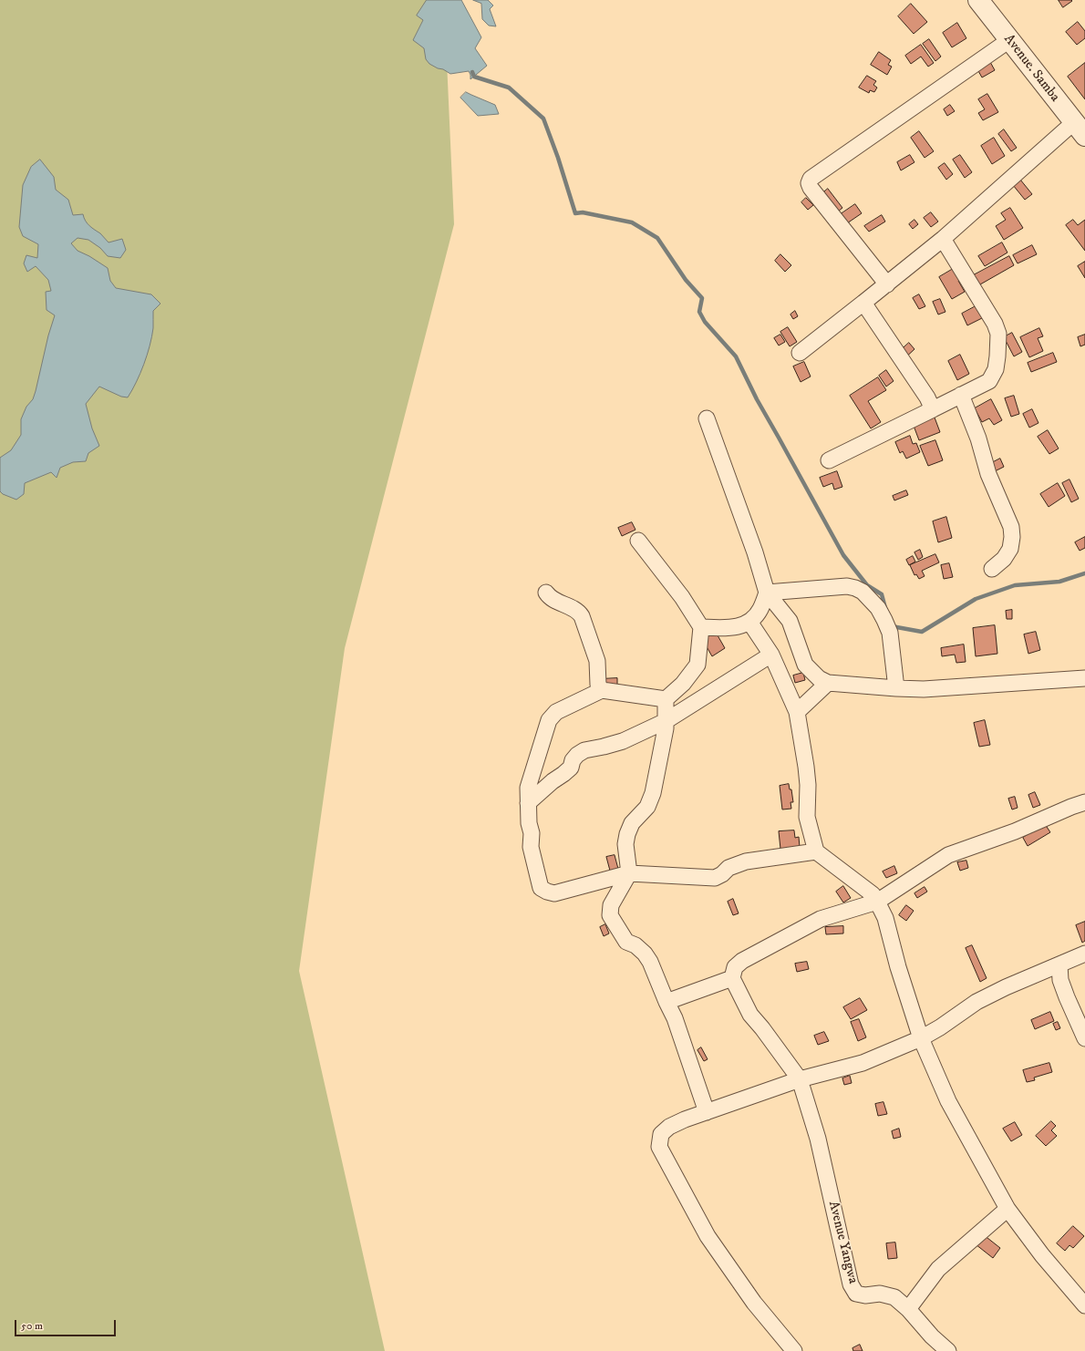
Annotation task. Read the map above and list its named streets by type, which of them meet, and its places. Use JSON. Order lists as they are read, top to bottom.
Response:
{
  "streets": {
    "street": ["Avenue. Samba", "Avenue Yangwa"]
  },
  "scale_bar": "50 m"
}
